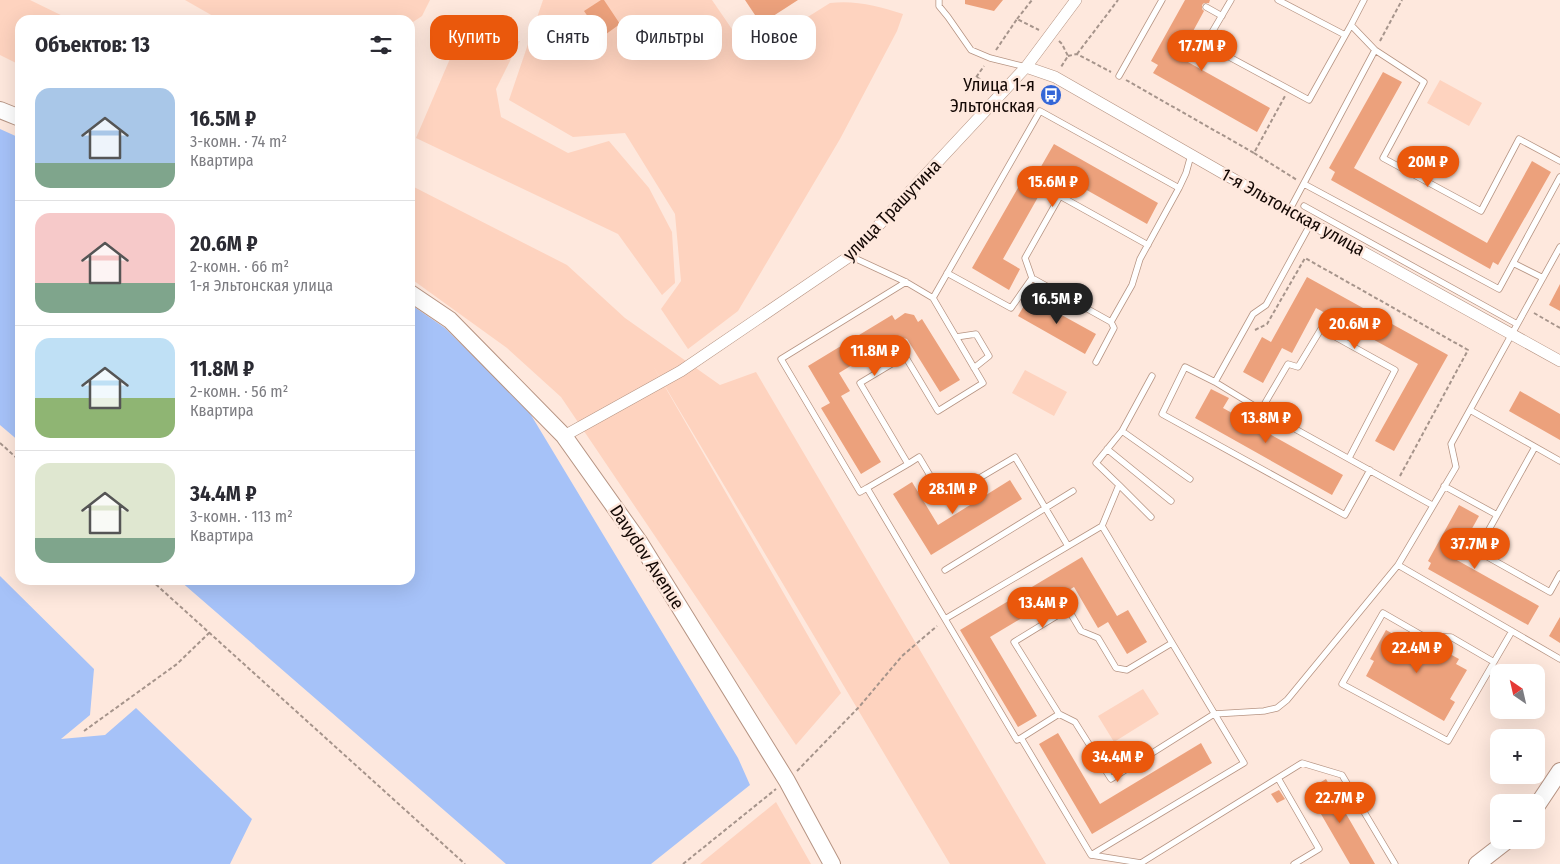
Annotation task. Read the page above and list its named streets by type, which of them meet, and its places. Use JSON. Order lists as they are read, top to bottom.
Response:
{
  "streets": {
    "street": ["улица Трашутина", "1-я Эльтонская улица", "Davydov Avenue"]
  },
  "crossings": [
    ["улица Трашутина", "1-я Эльтонская улица"],
    ["улица Трашутина", "Davydov Avenue"]
  ],
  "places": {
    "bus stop": ["Улица 1-я Эльтонская"]
  },
  "north": "top left",
  "page": {
    "chip": [
      "Купить",
      "Снять",
      "Фильтры",
      "Новое"
    ],
    "heading": "Объектов: 13",
    "price": [
      "17.7M ₽",
      "20M ₽",
      "15.6M ₽",
      "16.5M ₽",
      "20.6M ₽",
      "11.8M ₽",
      "13.8M ₽",
      "28.1M ₽",
      "37.7M ₽",
      "13.4M ₽",
      "22.4M ₽",
      "34.4M ₽",
      "22.7M ₽"
    ],
    "list": [
      {
        "name": "16.5M ₽",
        "note": "3-комн. · 74 m² · Квартира"
      },
      {
        "name": "20.6M ₽",
        "note": "2-комн. · 66 m² · 1-я Эльтонская улица"
      },
      {
        "name": "11.8M ₽",
        "note": "2-комн. · 56 m² · Квартира"
      },
      {
        "name": "34.4M ₽",
        "note": "3-комн. · 113 m² · Квартира"
      }
    ],
    "map_buttons": ["+", "−"]
  }
}
